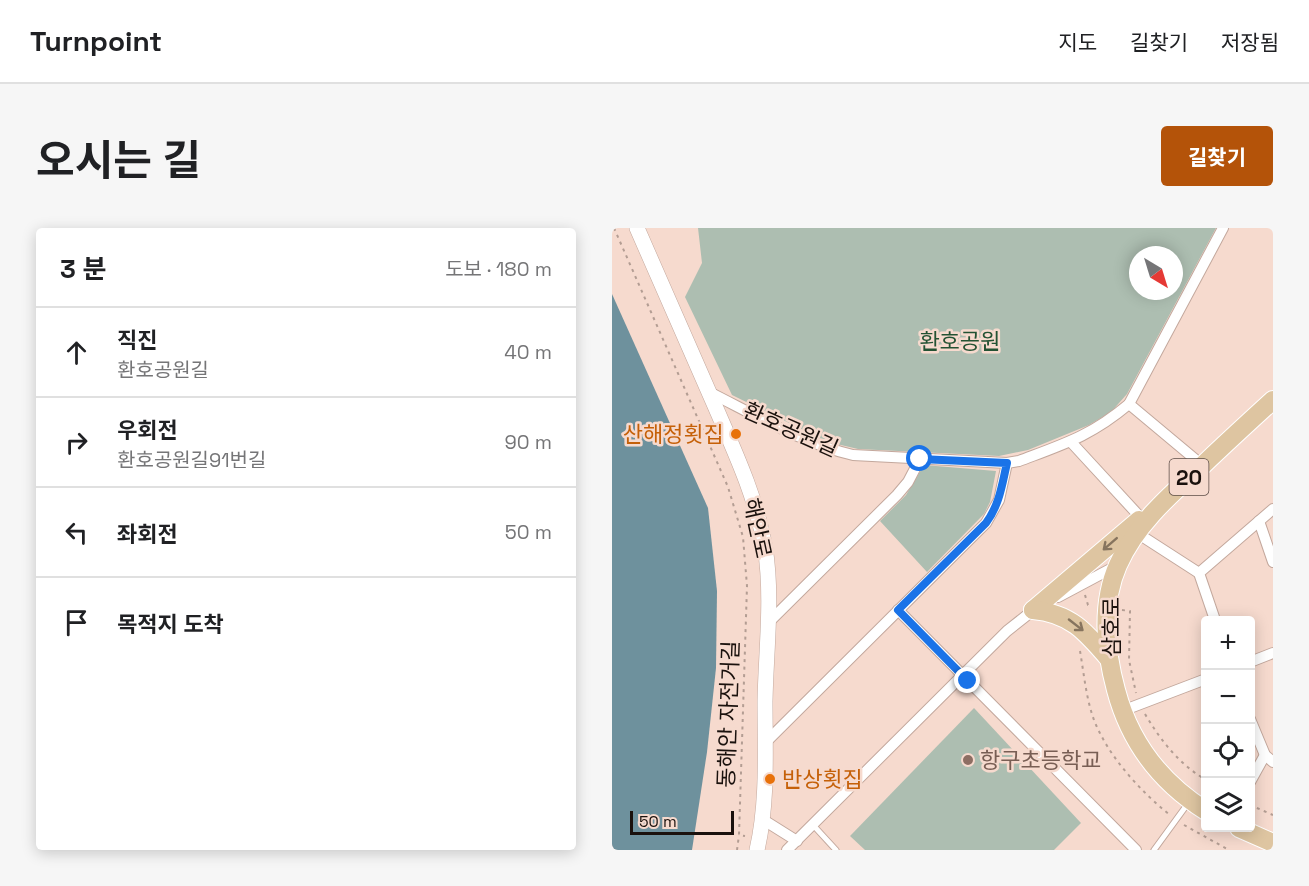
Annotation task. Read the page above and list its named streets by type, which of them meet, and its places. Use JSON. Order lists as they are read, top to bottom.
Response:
{
  "streets": {
    "main road": ["20", "삼호로"],
    "street": ["환호공원길", "해안로"],
    "path": ["동해안 자전거길"]
  },
  "crossings": [
    ["환호공원길", "해안로"]
  ],
  "parks": ["환호공원"],
  "places": ["산해정횟집", "항구초등학교", "반상횟집"],
  "scale_bar": "50 m",
  "north": "bottom right",
  "page": {
    "header": "Turnpoint",
    "nav": ["지도", "길찾기", "저장됨"],
    "title": "오시는 길",
    "buttons": "길찾기",
    "heading": ["3 분", "도보 · 180 m"],
    "list": [
      ["직진", "환호공원길", "40 m"],
      ["우회전", "환호공원길91번길", "90 m"],
      ["좌회전", "50 m"],
      "목적지 도착"
    ],
    "map_buttons": ["+", "−"],
    "scale": "50 m"
  }
}
